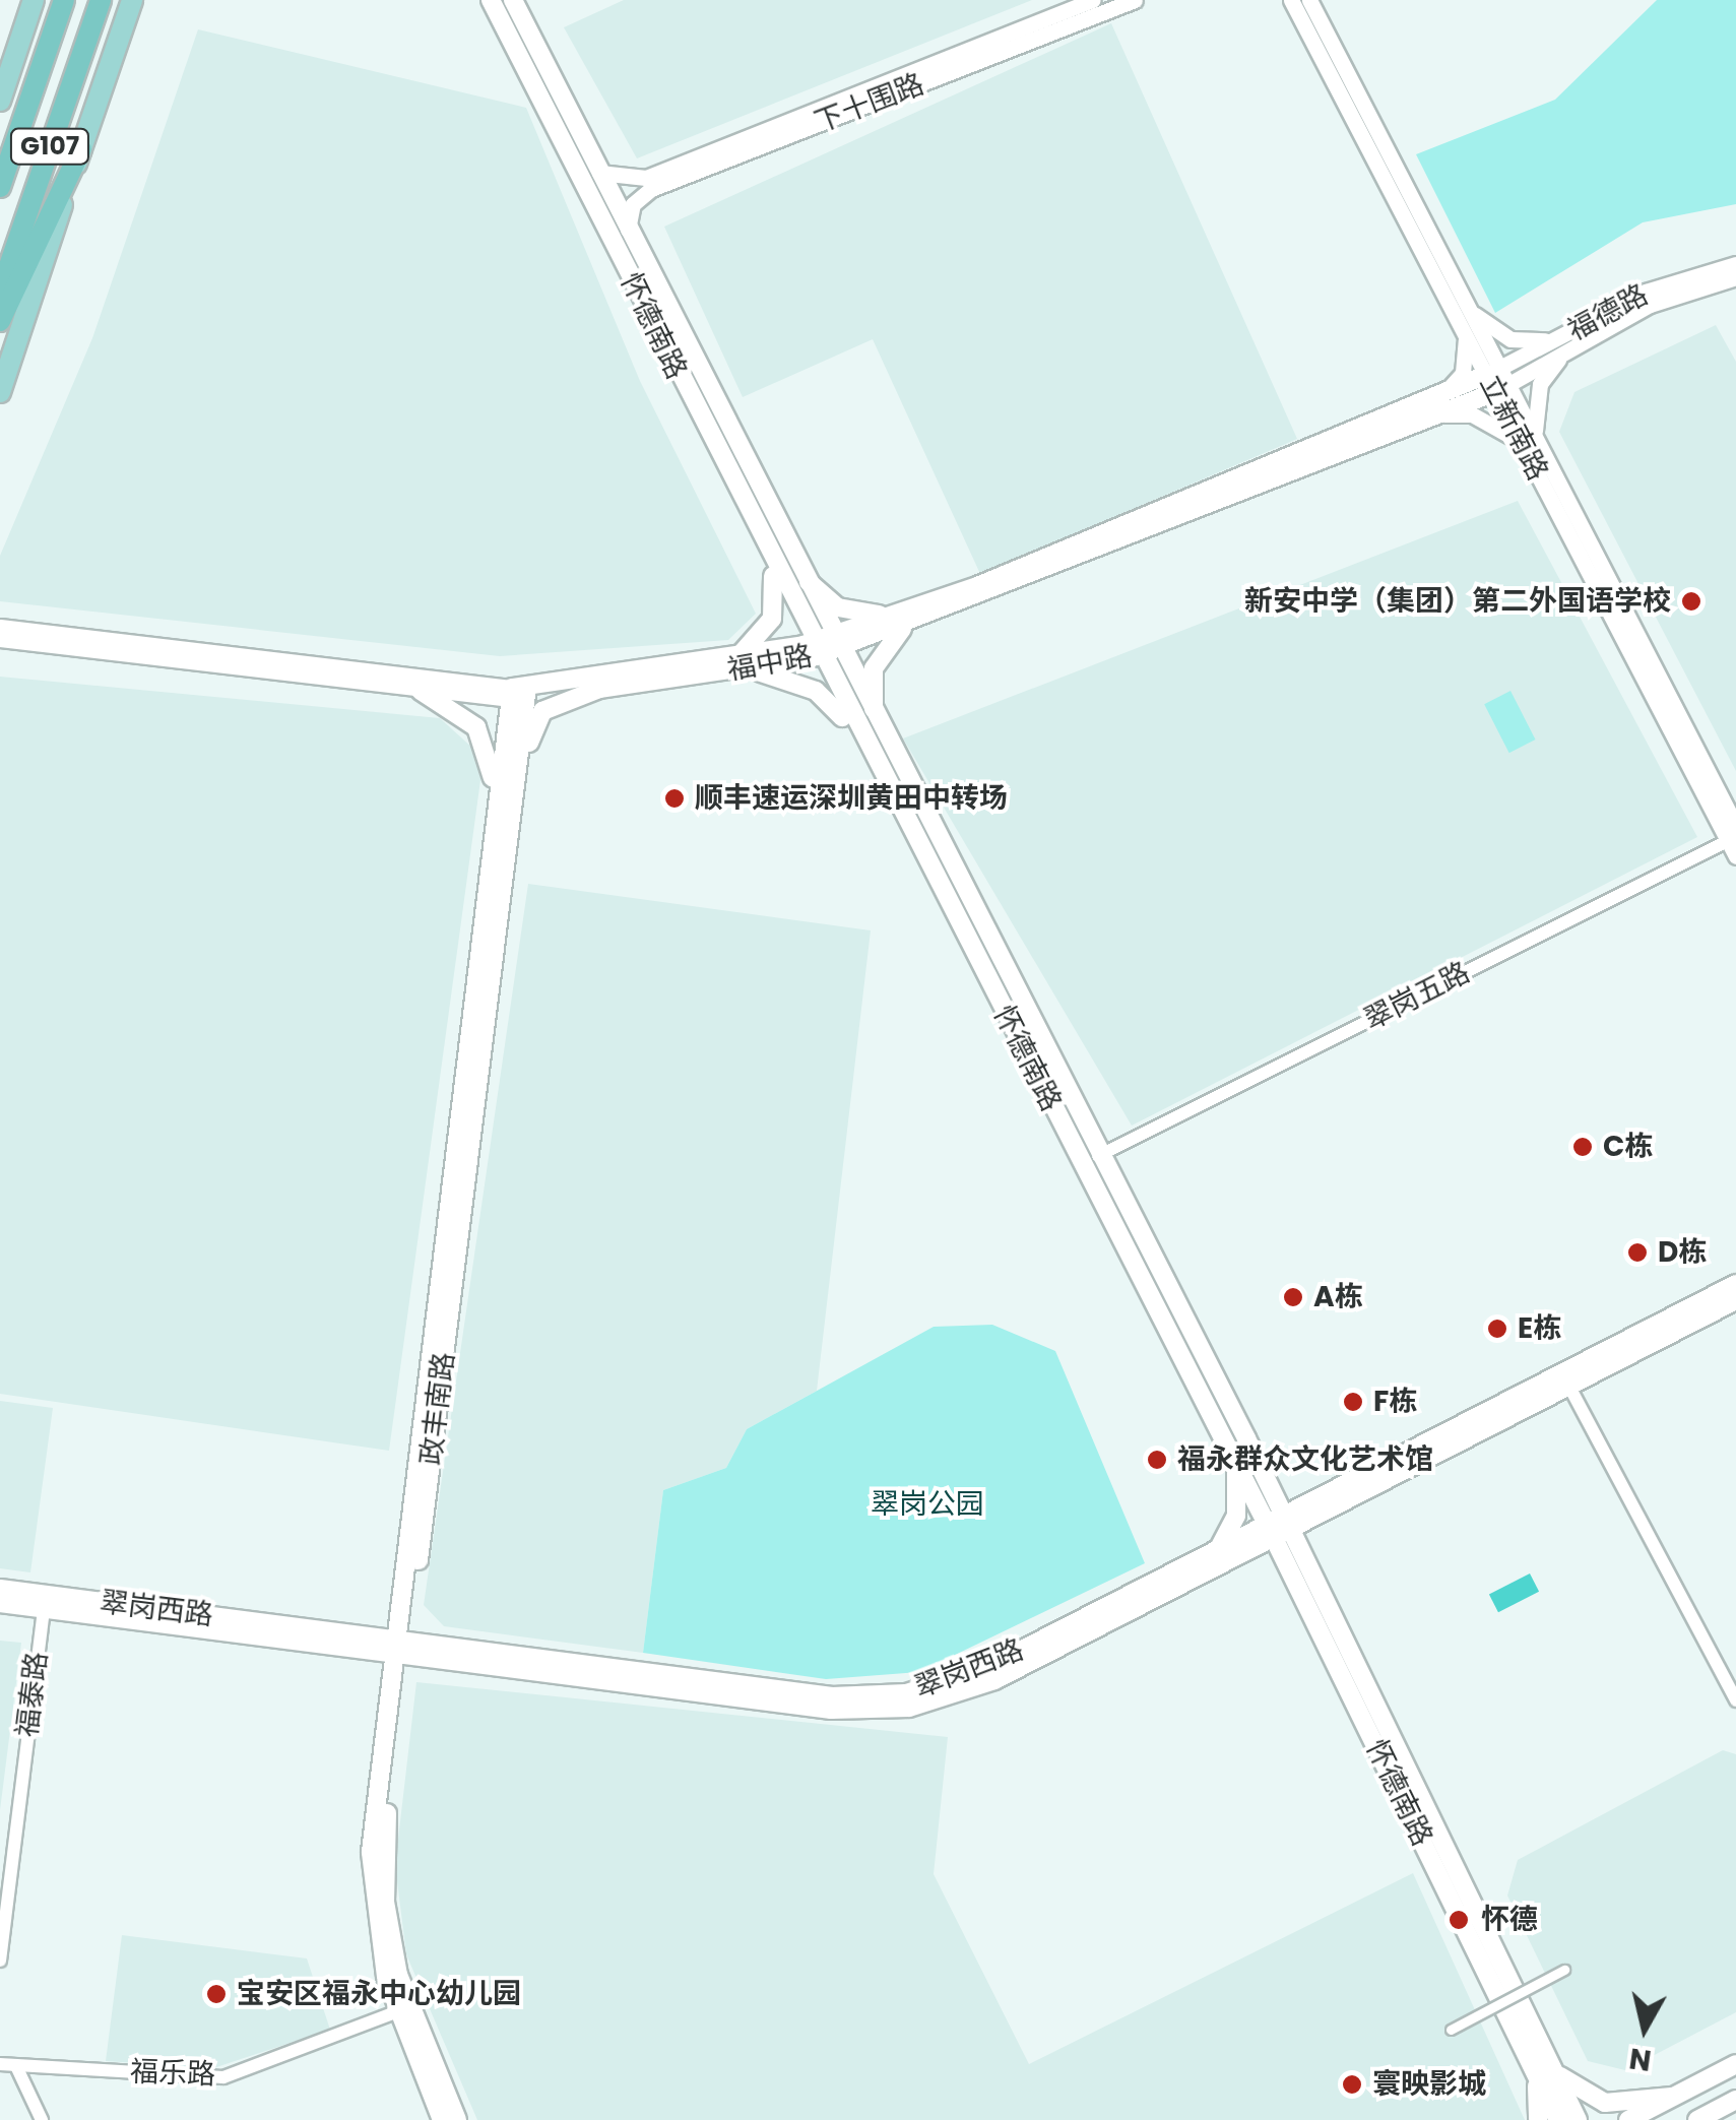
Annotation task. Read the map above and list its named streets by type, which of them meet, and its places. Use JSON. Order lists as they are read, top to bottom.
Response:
{
  "streets": {
    "highway": ["G107"],
    "main road": [
      "怀德南路",
      "福中路",
      "政丰南路",
      "翠岗西路"
    ],
    "street": [
      "下十围路",
      "福德路",
      "立新南路",
      "翠岗五路",
      "福泰路",
      "福乐路"
    ]
  },
  "crossings": [
    ["下十围路", "怀德南路"],
    ["福德路", "立新南路"],
    ["福德路", "福中路"],
    ["怀德南路", "福中路"],
    ["怀德南路", "翠岗五路"],
    ["怀德南路", "翠岗西路"],
    ["立新南路", "福中路"],
    ["立新南路", "翠岗五路"],
    ["福中路", "政丰南路"],
    ["政丰南路", "翠岗西路"],
    ["政丰南路", "福乐路"],
    ["翠岗西路", "福泰路"]
  ],
  "parks": ["翠岗公园"],
  "places": [
    "新安中学（集团）第二外国语学校",
    "顺丰速运深圳黄田中转场",
    "C栋",
    "D栋",
    "A栋",
    "E栋",
    "F栋",
    "福永群众文化艺术馆",
    "怀德",
    "宝安区福永中心幼儿园",
    "寰映影城"
  ],
  "north": "bottom"
}
